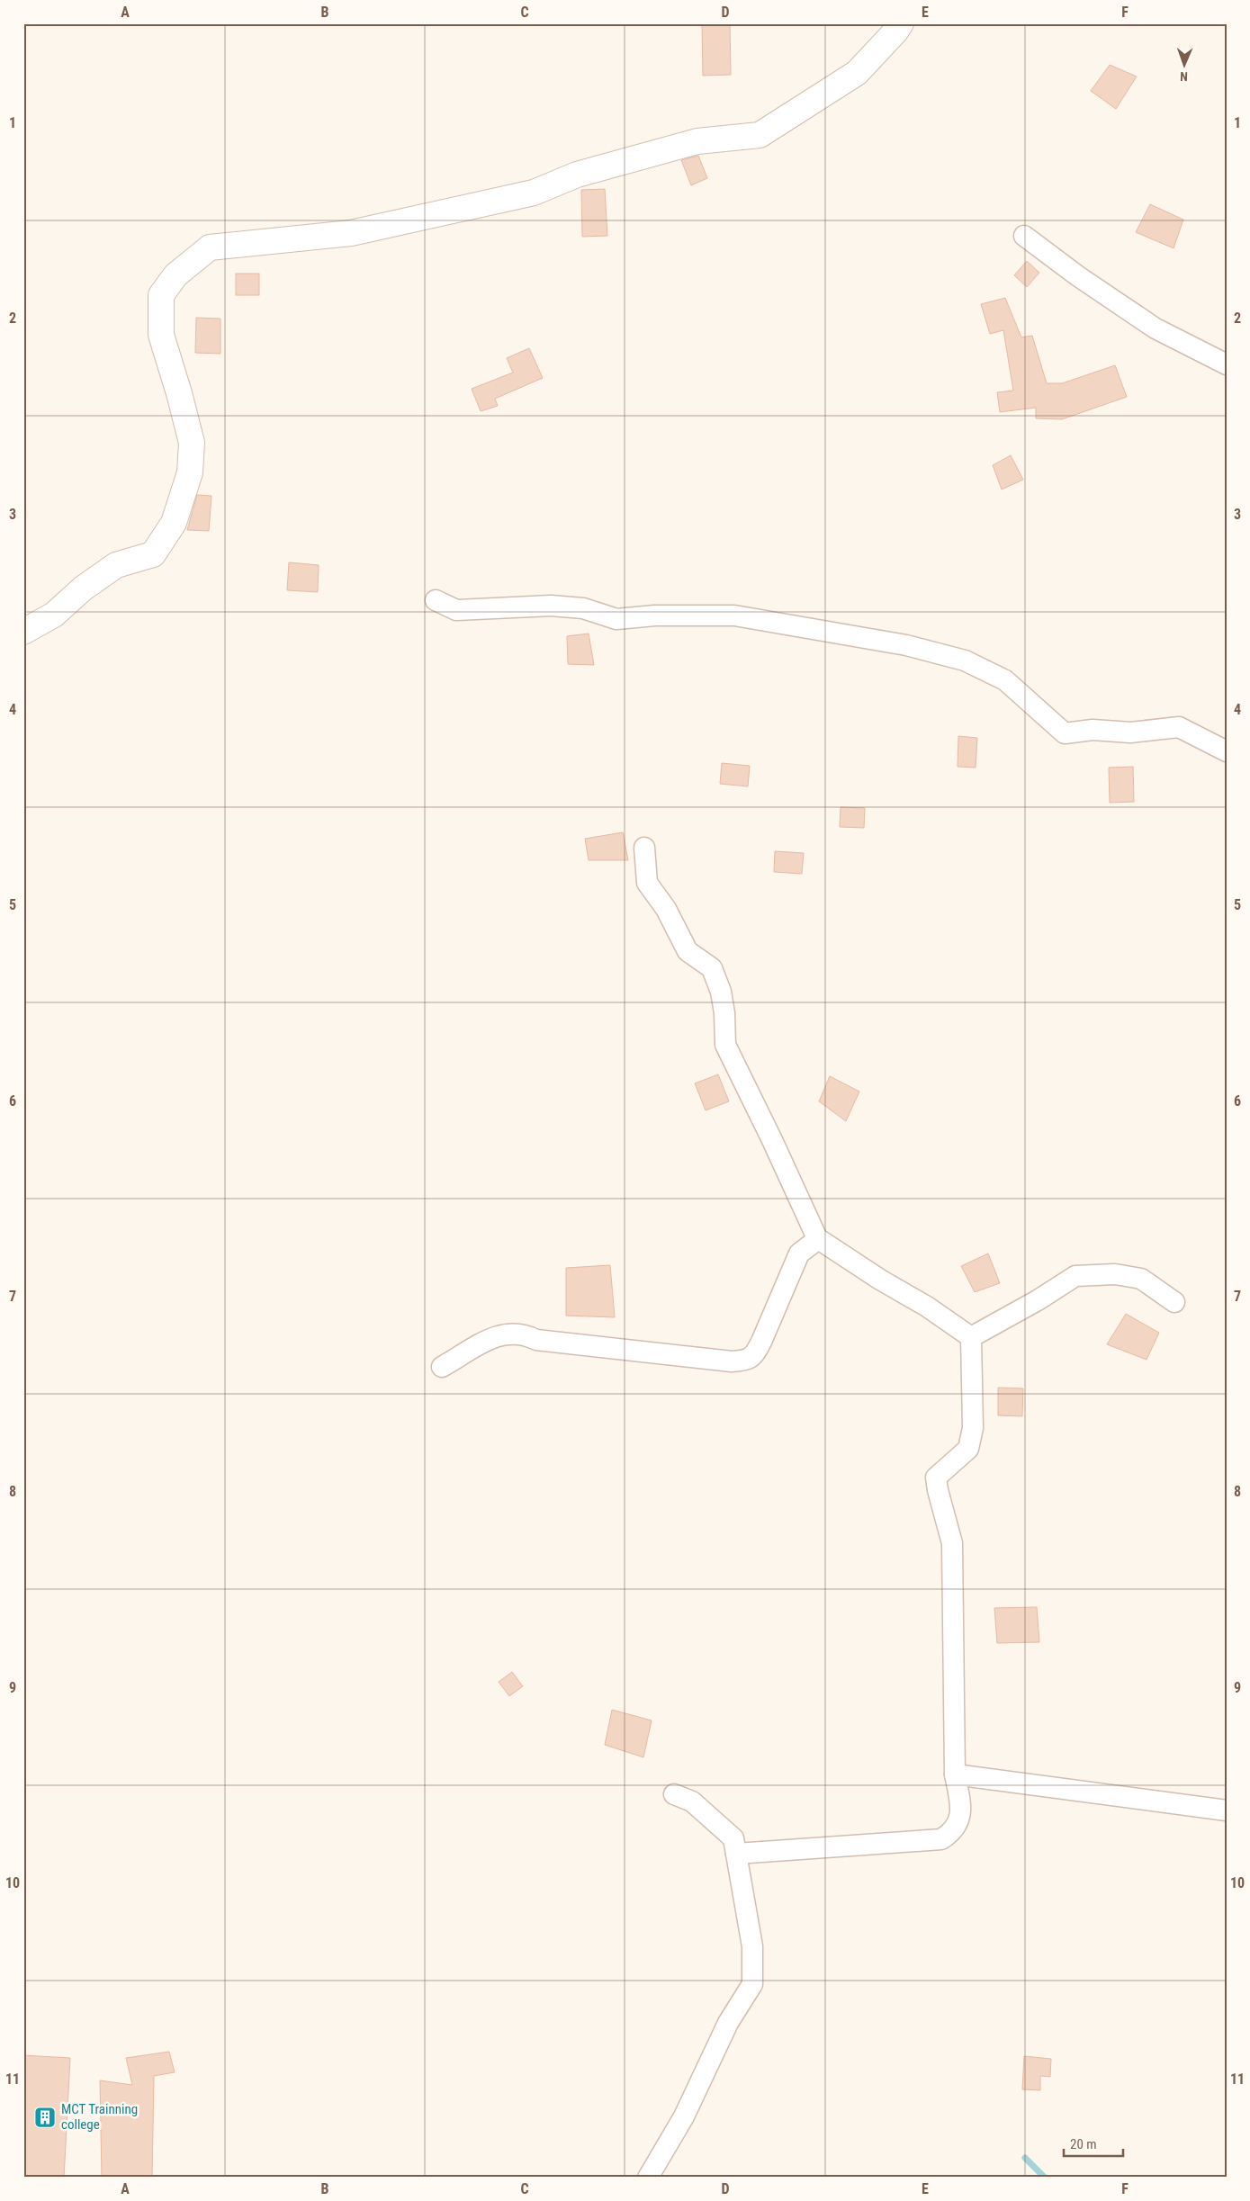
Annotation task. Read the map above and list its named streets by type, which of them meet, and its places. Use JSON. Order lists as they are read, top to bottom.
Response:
{
  "places": {
    "building": ["MCT Trainning college"]
  },
  "scale_bar": "20 m",
  "north": "bottom",
  "grid": {
    "columns": [
      "A",
      "B",
      "C",
      "D",
      "E",
      "F"
    ],
    "rows": [
      "1",
      "2",
      "3",
      "4",
      "5",
      "6",
      "7",
      "8",
      "9",
      "10",
      "11"
    ]
  }
}
